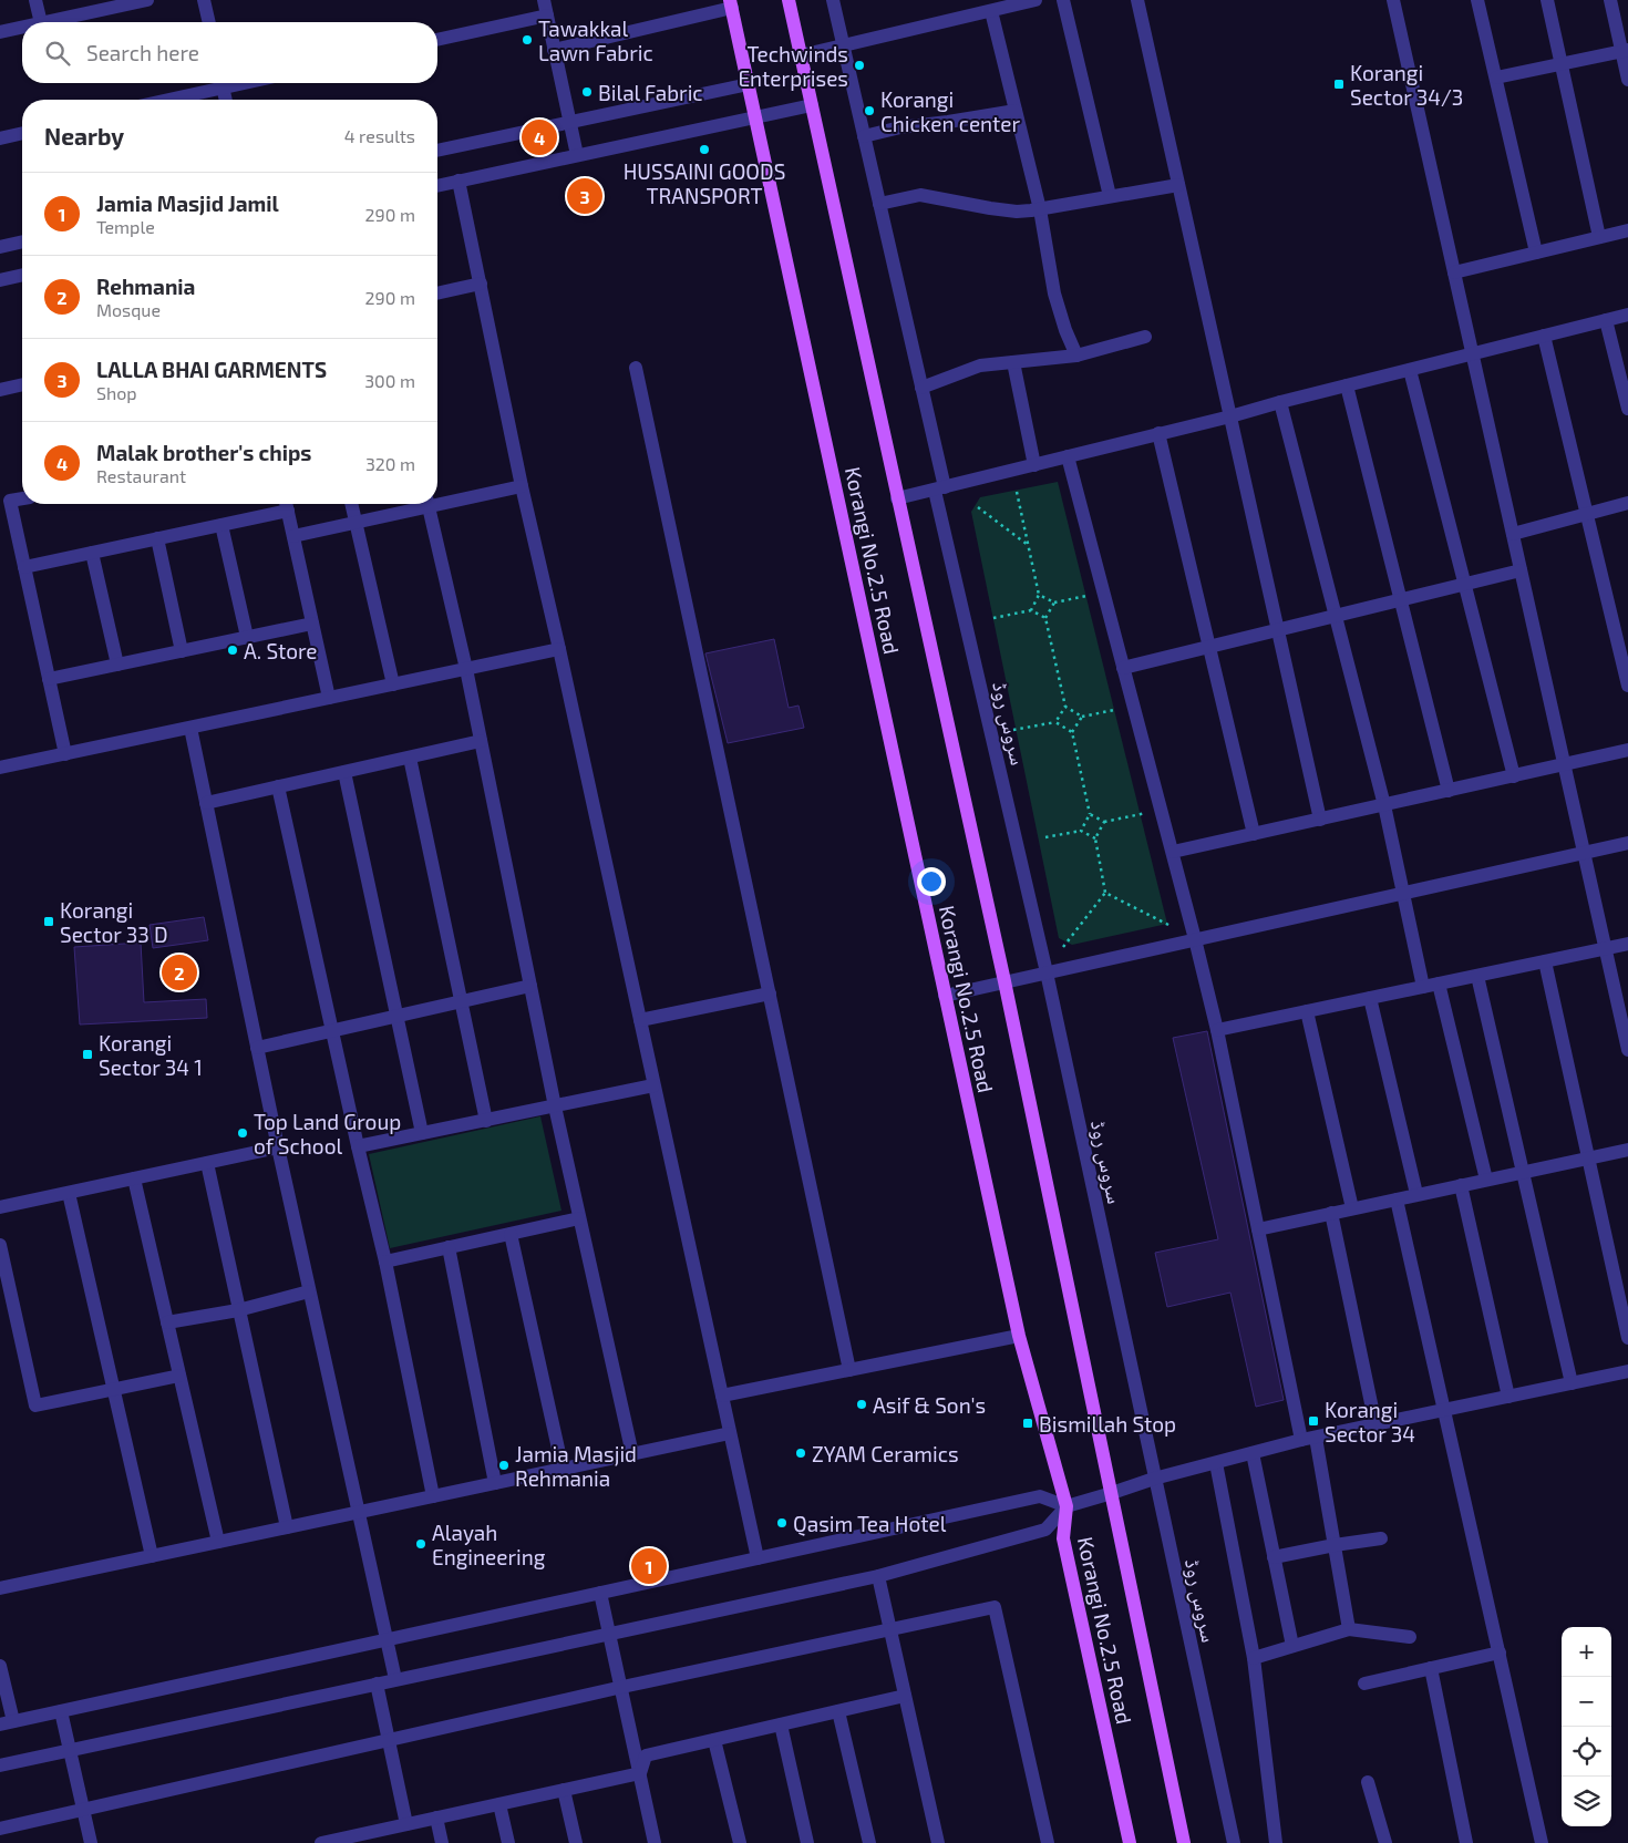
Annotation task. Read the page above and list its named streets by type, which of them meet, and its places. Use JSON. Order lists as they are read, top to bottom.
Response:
{
  "streets": {
    "main road": ["Korangi No.2.5 Road"],
    "street": ["سروس روڈ"]
  },
  "places": {
    "other": [
      "Tawakkal Lawn Fabric",
      "Techwinds Enterprises",
      "Bilal Fabric",
      "Korangi Chicken center",
      "HUSSAINI GOODS TRANSPORT",
      "A. Store",
      "Top Land Group of School",
      "Asif & Son's",
      "ZYAM Ceramics",
      "Jamia Masjid Rehmania",
      "Qasim Tea Hotel",
      "Alayah Engineering"
    ],
    "transit": [
      "Korangi Sector 34/3",
      "Korangi Sector 33 D",
      "Korangi Sector 34 1",
      "Korangi Sector 34",
      "Bismillah Stop"
    ]
  },
  "page": {
    "search": "Search here",
    "heading": ["Nearby", "4 results"],
    "pins": [
      "4",
      "3",
      "2",
      "1"
    ],
    "list": [
      {
        "mark": "1",
        "name": "Jamia Masjid Jamil",
        "note": "Temple",
        "value": "290 m"
      },
      {
        "mark": "2",
        "name": "Rehmania",
        "note": "Mosque",
        "value": "290 m"
      },
      {
        "mark": "3",
        "name": "LALLA BHAI GARMENTS",
        "note": "Shop",
        "value": "300 m"
      },
      {
        "mark": "4",
        "name": "Malak brother's chips",
        "note": "Restaurant",
        "value": "320 m"
      }
    ],
    "map_buttons": ["+", "−"]
  }
}
